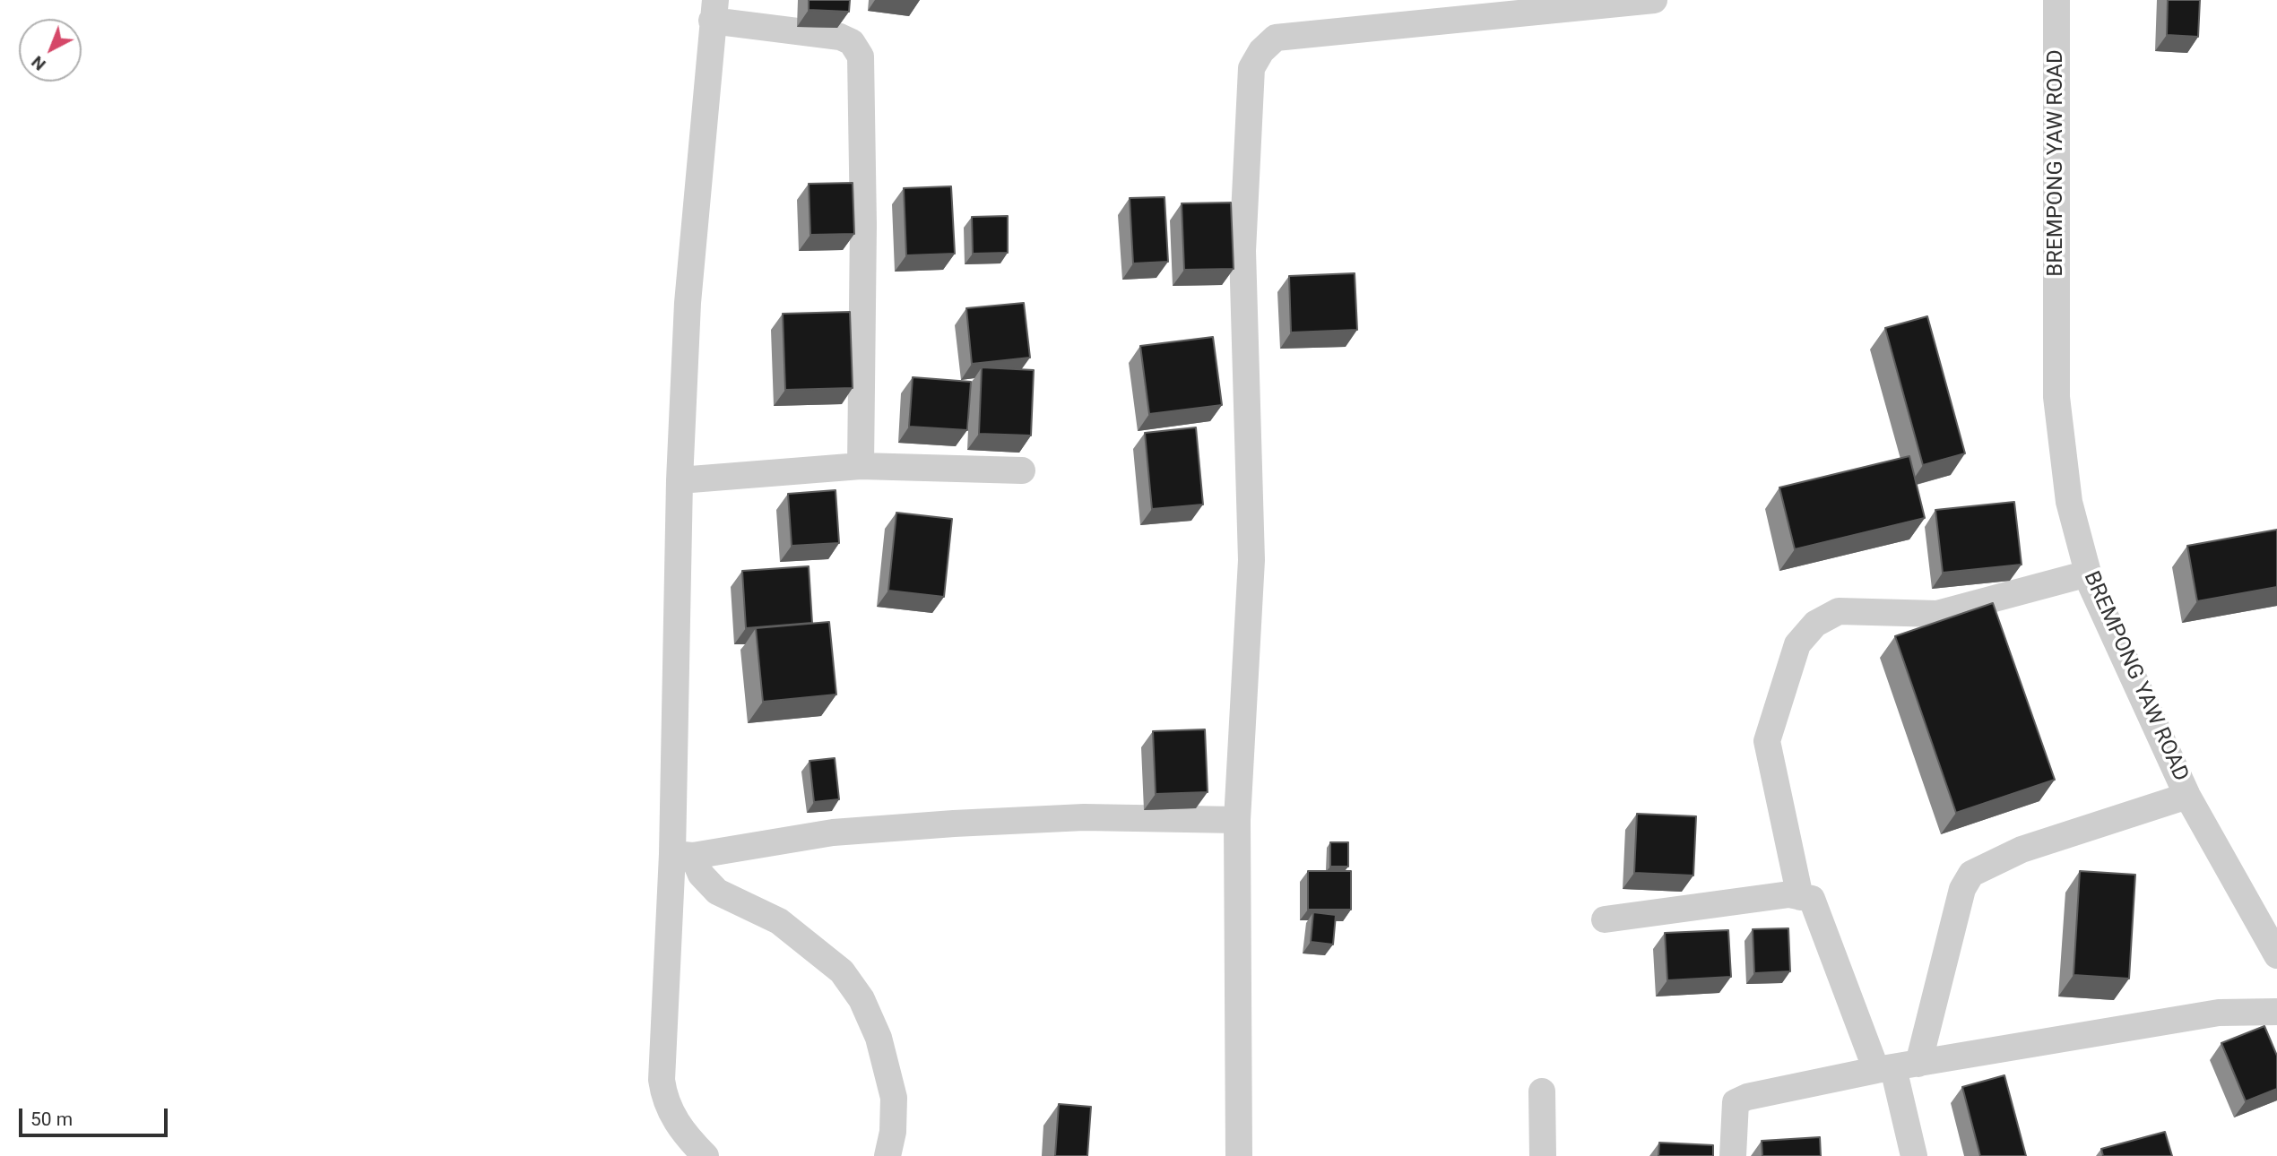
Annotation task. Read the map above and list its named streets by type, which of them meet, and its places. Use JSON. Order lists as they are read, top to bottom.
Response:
{
  "streets": {
    "street": ["BREMPONG YAW ROAD"]
  },
  "scale_bar": "50 m",
  "north": "bottom left"
}
